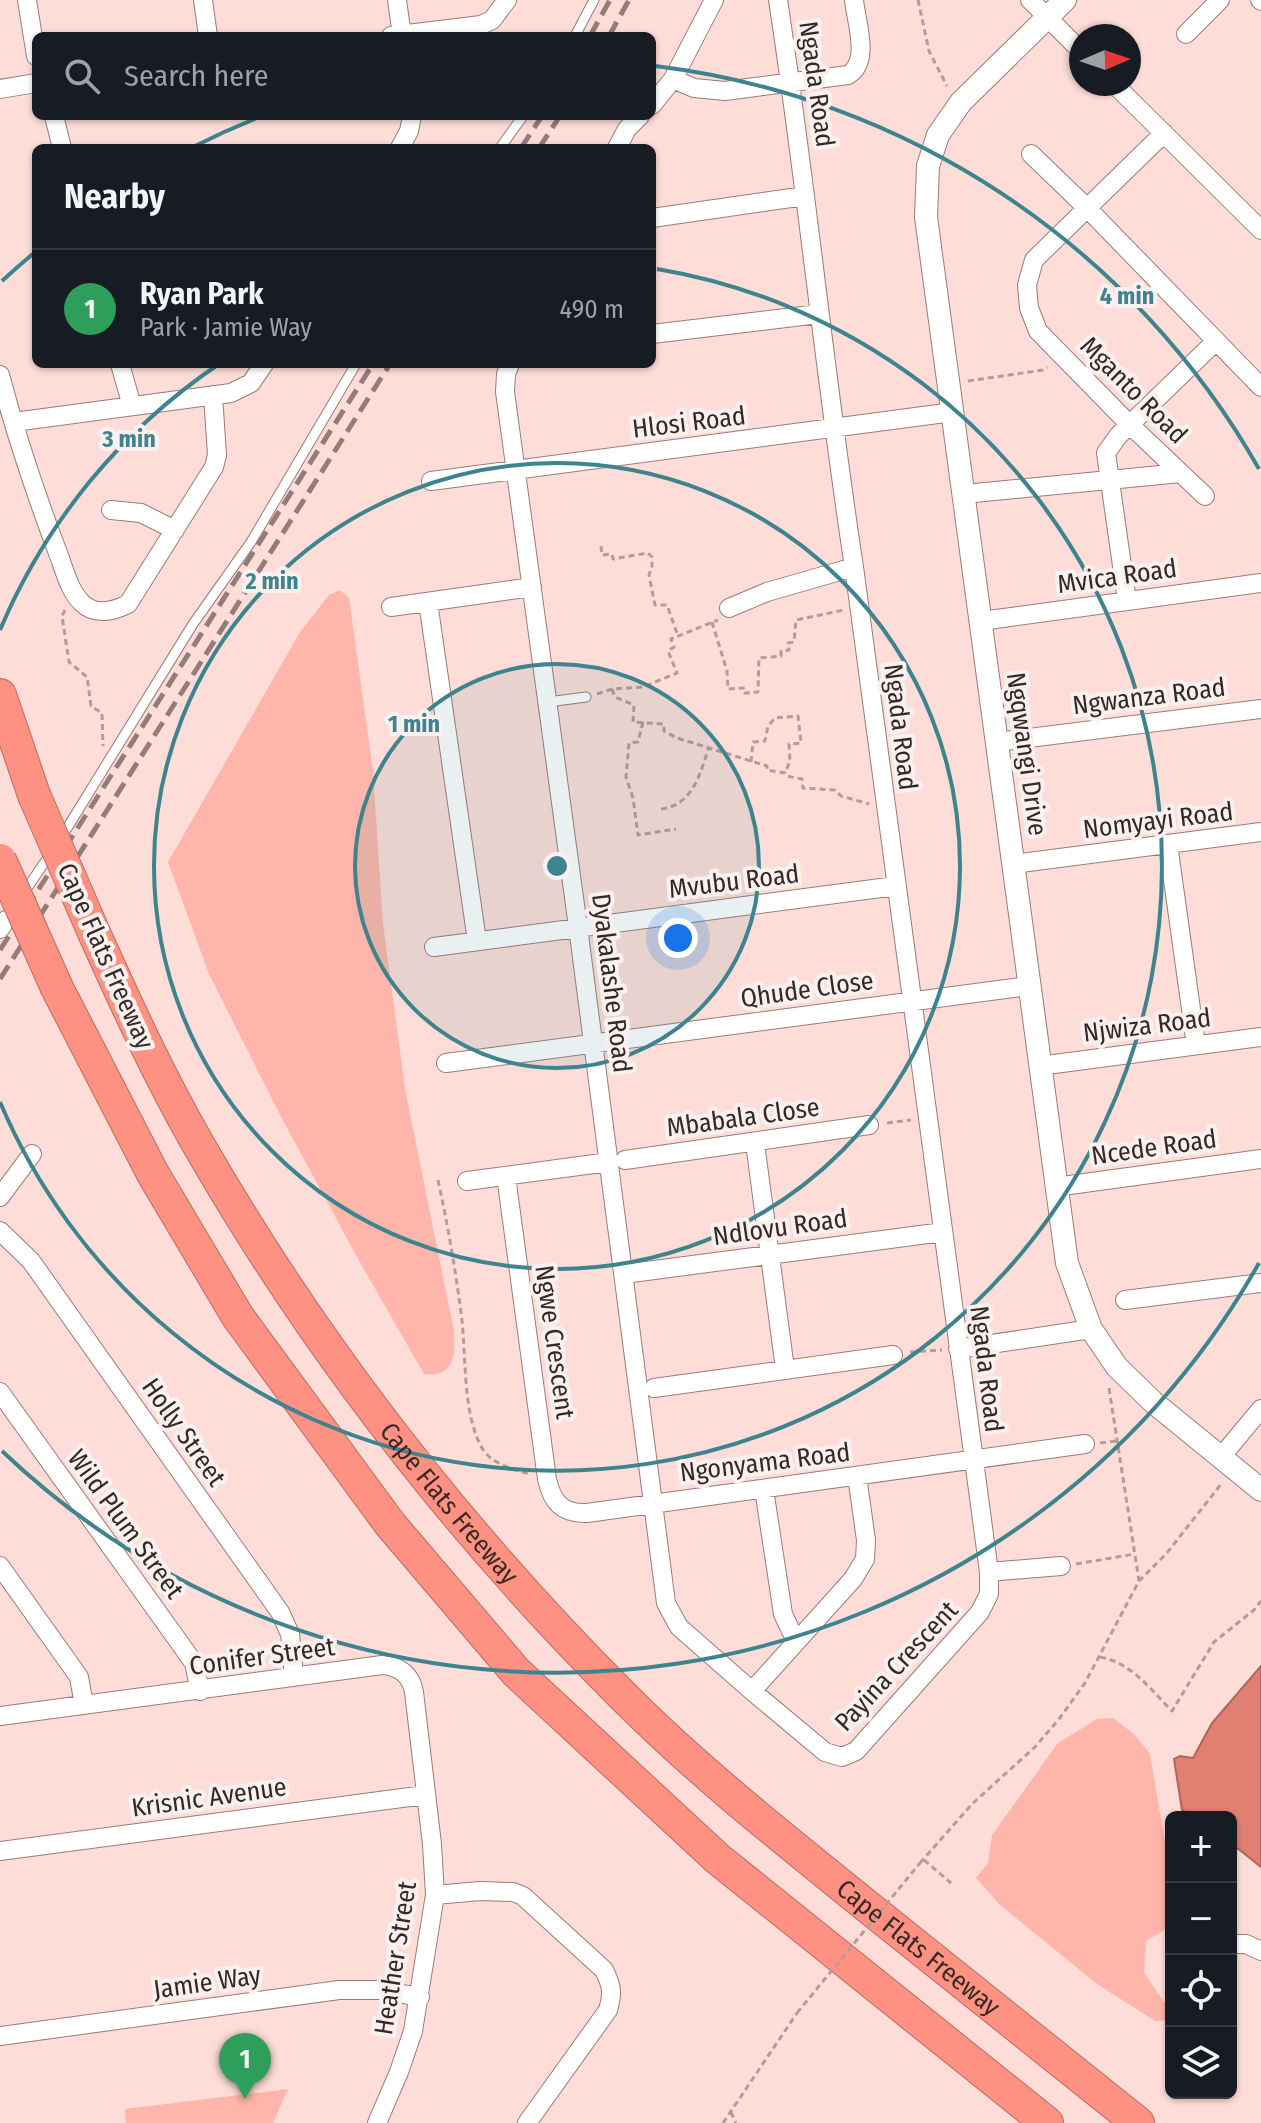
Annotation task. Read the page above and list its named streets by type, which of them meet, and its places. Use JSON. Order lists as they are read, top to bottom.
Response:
{
  "streets": {
    "highway": ["Cape Flats Freeway"],
    "street": [
      "Ngada Road",
      "Mganto Road",
      "Hlosi Road",
      "Mvica Road",
      "Ngwanza Road",
      "Ngqwangi Drive",
      "Nomyayi Road",
      "Mvubu Road",
      "Dyakalashe Road",
      "Qhude Close",
      "Njwiza Road",
      "Mbabala Close",
      "Ncede Road",
      "Ndlovu Road",
      "Ngwe Crescent",
      "Holly Street",
      "Ngonyama Road",
      "Wild Plum Street",
      "Conifer Street",
      "Payina Crescent",
      "Krisnic Avenue",
      "Heather Street",
      "Jamie Way"
    ]
  },
  "crossings": [
    ["Ngada Road", "Hlosi Road"],
    ["Ngada Road", "Mvubu Road"],
    ["Ngada Road", "Qhude Close"],
    ["Ngada Road", "Ndlovu Road"],
    ["Ngada Road", "Ngonyama Road"],
    ["Ngada Road", "Payina Crescent"],
    ["Hlosi Road", "Ngqwangi Drive"],
    ["Hlosi Road", "Dyakalashe Road"],
    ["Mvica Road", "Ngqwangi Drive"],
    ["Ngwanza Road", "Ngqwangi Drive"],
    ["Ngqwangi Drive", "Nomyayi Road"],
    ["Ngqwangi Drive", "Qhude Close"],
    ["Ngqwangi Drive", "Njwiza Road"],
    ["Ngqwangi Drive", "Ncede Road"],
    ["Mvubu Road", "Dyakalashe Road"],
    ["Dyakalashe Road", "Qhude Close"],
    ["Dyakalashe Road", "Mbabala Close"],
    ["Dyakalashe Road", "Ndlovu Road"],
    ["Dyakalashe Road", "Ngonyama Road"],
    ["Dyakalashe Road", "Payina Crescent"],
    ["Ngwe Crescent", "Ngonyama Road"],
    ["Holly Street", "Conifer Street"],
    ["Ngonyama Road", "Payina Crescent"],
    ["Wild Plum Street", "Conifer Street"],
    ["Conifer Street", "Krisnic Avenue"],
    ["Conifer Street", "Heather Street"],
    ["Krisnic Avenue", "Heather Street"],
    ["Heather Street", "Jamie Way"]
  ],
  "north": "right",
  "page": {
    "search": "Search here",
    "heading": "Nearby",
    "list": [
      {
        "mark": "1",
        "name": "Ryan Park",
        "note": "Park · Jamie Way",
        "value": "490 m"
      }
    ],
    "map_buttons": ["+", "−"],
    "pins": "1"
  },
  "rings": [
    "4 min",
    "3 min",
    "2 min",
    "1 min"
  ]
}
